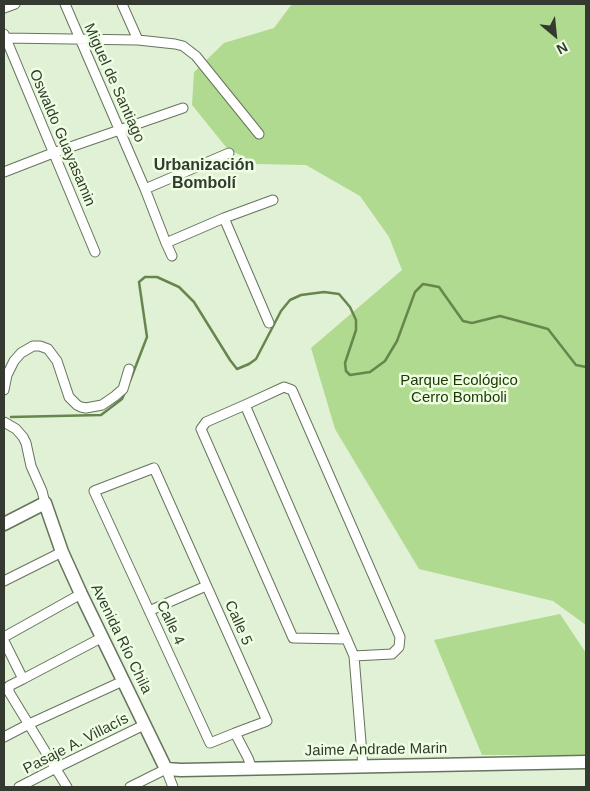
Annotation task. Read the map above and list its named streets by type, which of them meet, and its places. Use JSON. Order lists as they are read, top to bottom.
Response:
{
  "streets": {
    "street": [
      "Miguel de Santiago",
      "Oswaldo Guayasamin",
      "Calle 4",
      "Calle 5",
      "Avenida Río Chila",
      "Pasaje A. Villacís",
      "Jaime Andrade Marin"
    ]
  },
  "crossings": [
    ["Calle 4", "Calle 5"],
    ["Avenida Río Chila", "Pasaje A. Villacís"],
    ["Avenida Río Chila", "Jaime Andrade Marin"]
  ],
  "districts": ["Urbanización Bombolí"],
  "parks": ["Parque Ecológico Cerro Bomboli"],
  "north": "bottom right"
}
